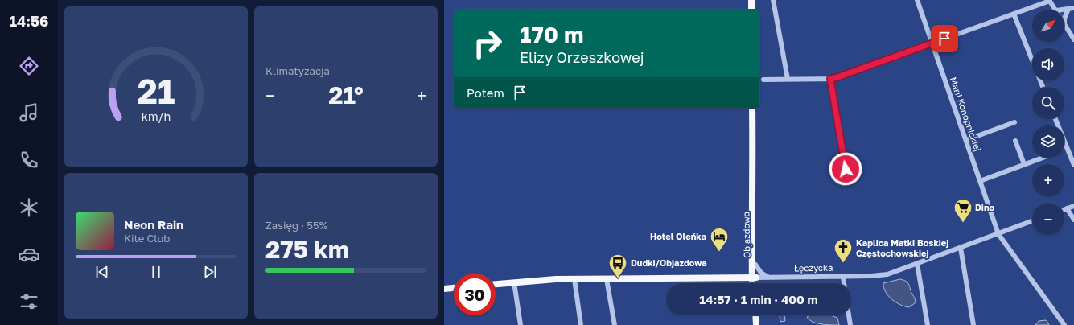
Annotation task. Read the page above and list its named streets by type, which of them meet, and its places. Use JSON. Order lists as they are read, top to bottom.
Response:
{
  "streets": {
    "main road": ["Objazdowa"],
    "street": ["Marii Konopnickiej", "Łęczycka"]
  },
  "crossings": [
    ["Marii Konopnickiej", "Łęczycka"],
    ["Objazdowa", "Łęczycka"]
  ],
  "places": {
    "supermarket": ["Dino"],
    "hotel": ["Hotel Oleńka"],
    "church": ["Kaplica Matki Boskiej Częstochowskiej"],
    "bus stop": ["Dudki/Objazdowa"]
  },
  "north": "top right",
  "page": {
    "tabs": "14:56",
    "tile": [
      "Klimatyzacja",
      ["Zasięg · 55%", "275 km"]
    ],
    "map_buttons": ["+", "−"],
    "turn": ["170 m", "Elizy Orzeszkowej"],
    "then": "Potem",
    "heat": ["−", "21°", "+"],
    "song": ["Neon Rain", "Kite Club"],
    "limit": "30",
    "trip": "14:57 · 1 min · 400 m",
    "gauge": ["21", "km/h"]
  }
}
